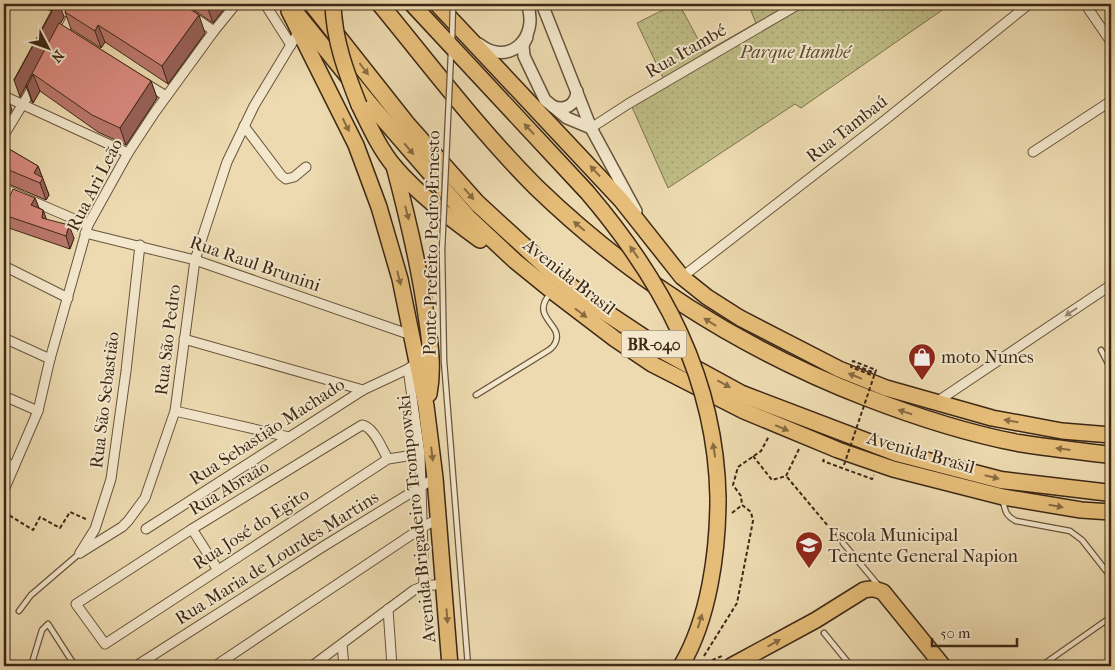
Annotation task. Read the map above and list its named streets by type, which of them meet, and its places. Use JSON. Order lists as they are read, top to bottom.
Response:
{
  "streets": {
    "highway": ["Avenida Brasil", "BR-040", "Avenida Brigadeiro Trompowski"],
    "street": [
      "Rua Itambé",
      "Rua Tambaú",
      "Rua Ari Leão",
      "Rua Raul Brunini",
      "Rua São Pedro",
      "Rua São Sebastião",
      "Rua Sebastião Machado",
      "Rua Abraão",
      "Rua José do Egito",
      "Rua Maria de Lourdes Martins"
    ],
    "lane": ["Ponte Prefeito Pedro Ernesto"]
  },
  "crossings": [
    ["Rua Ari Leão", "Rua Raul Brunini"],
    ["Rua Raul Brunini", "Rua São Pedro"],
    ["Rua Raul Brunini", "Rua São Sebastião"],
    ["Rua Raul Brunini", "Avenida Brigadeiro Trompowski"],
    ["Rua São Pedro", "Rua São Sebastião"],
    ["Rua São Pedro", "Avenida Brigadeiro Trompowski"],
    ["Rua Sebastião Machado", "Avenida Brigadeiro Trompowski"],
    ["Rua Abraão", "Rua José do Egito"],
    ["Avenida Brigadeiro Trompowski", "Rua Maria de Lourdes Martins"]
  ],
  "parks": ["Parque Itambé"],
  "places": {
    "shop": ["moto Nunes"],
    "school or university": ["Escola Municipal Tenente General Napion"]
  },
  "scale_bar": "50 m",
  "north": "bottom right"
}
